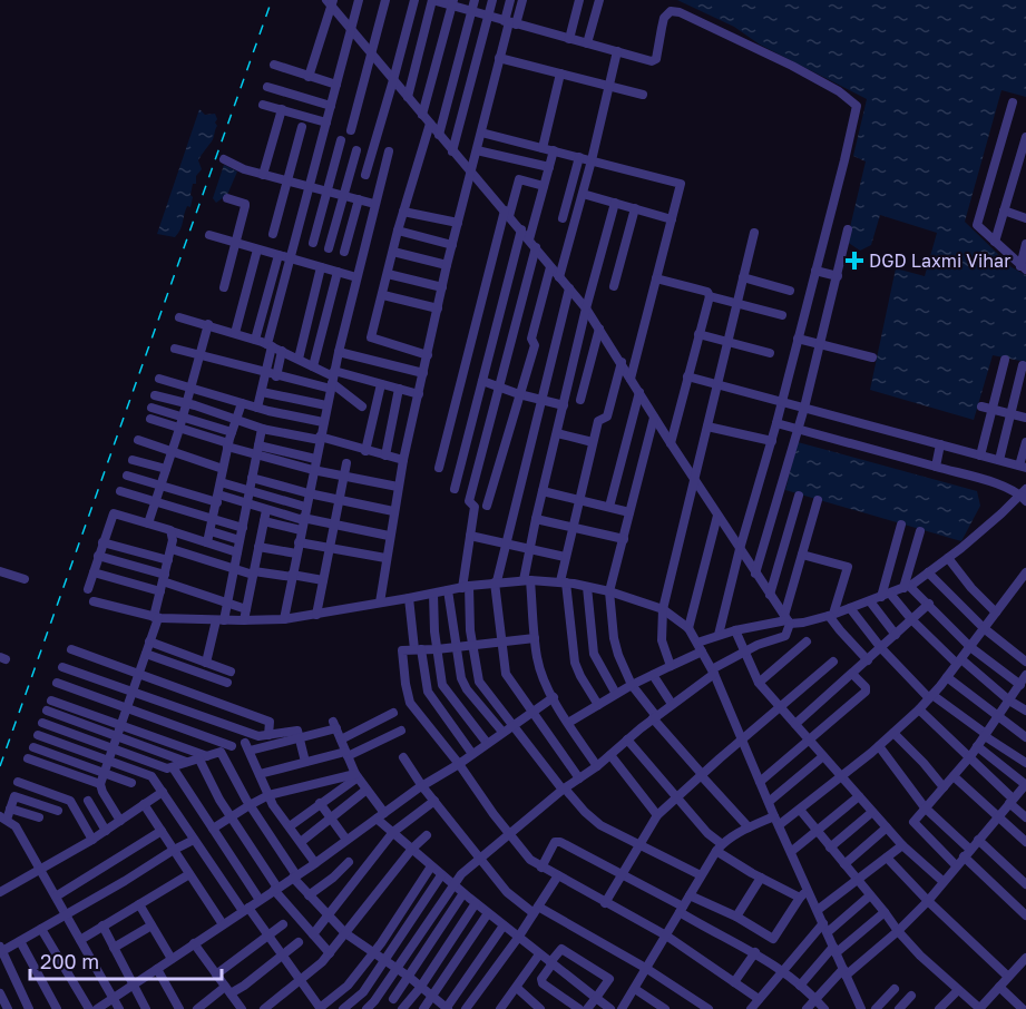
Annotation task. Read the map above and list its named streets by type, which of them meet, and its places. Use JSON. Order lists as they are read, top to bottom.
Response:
{
  "places": {
    "health": ["DGD Laxmi Vihar"]
  },
  "scale_bar": "200 m"
}
